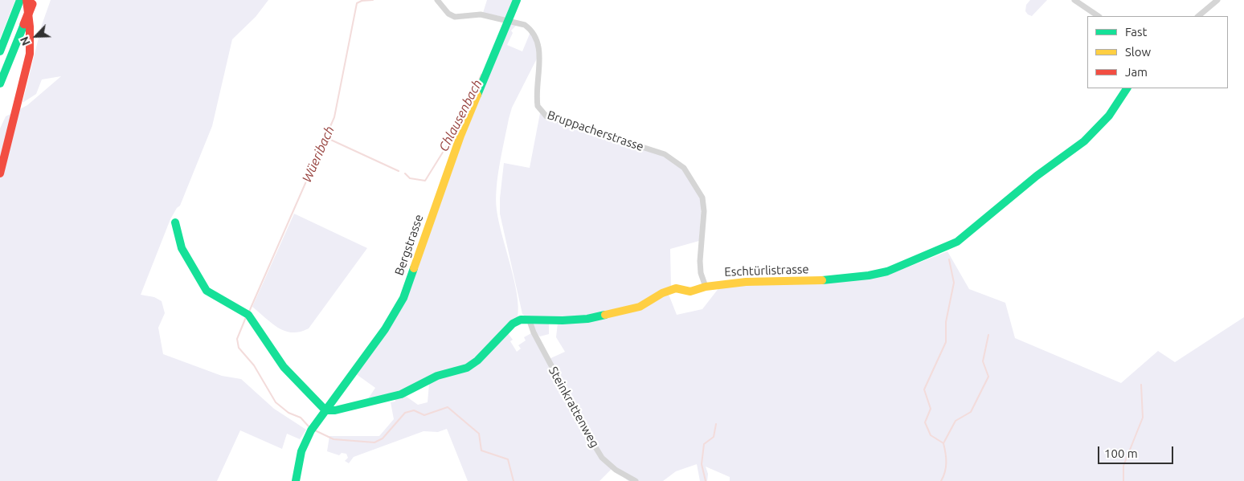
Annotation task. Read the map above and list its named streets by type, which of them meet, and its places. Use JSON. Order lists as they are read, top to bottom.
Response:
{
  "streets": {
    "main road": ["Bergstrasse", "Eschtürlistrasse"],
    "street": ["Bruppacherstrasse", "Steinkrattenweg"]
  },
  "crossings": [
    ["Bruppacherstrasse", "Bergstrasse"],
    ["Bruppacherstrasse", "Eschtürlistrasse"],
    ["Bergstrasse", "Eschtürlistrasse"],
    ["Eschtürlistrasse", "Steinkrattenweg"]
  ],
  "water": ["Chlausenbach", "Wüeribach"],
  "legend": ["Fast", "Slow", "Jam"],
  "scale_bar": "100 m",
  "north": "bottom left"
}
